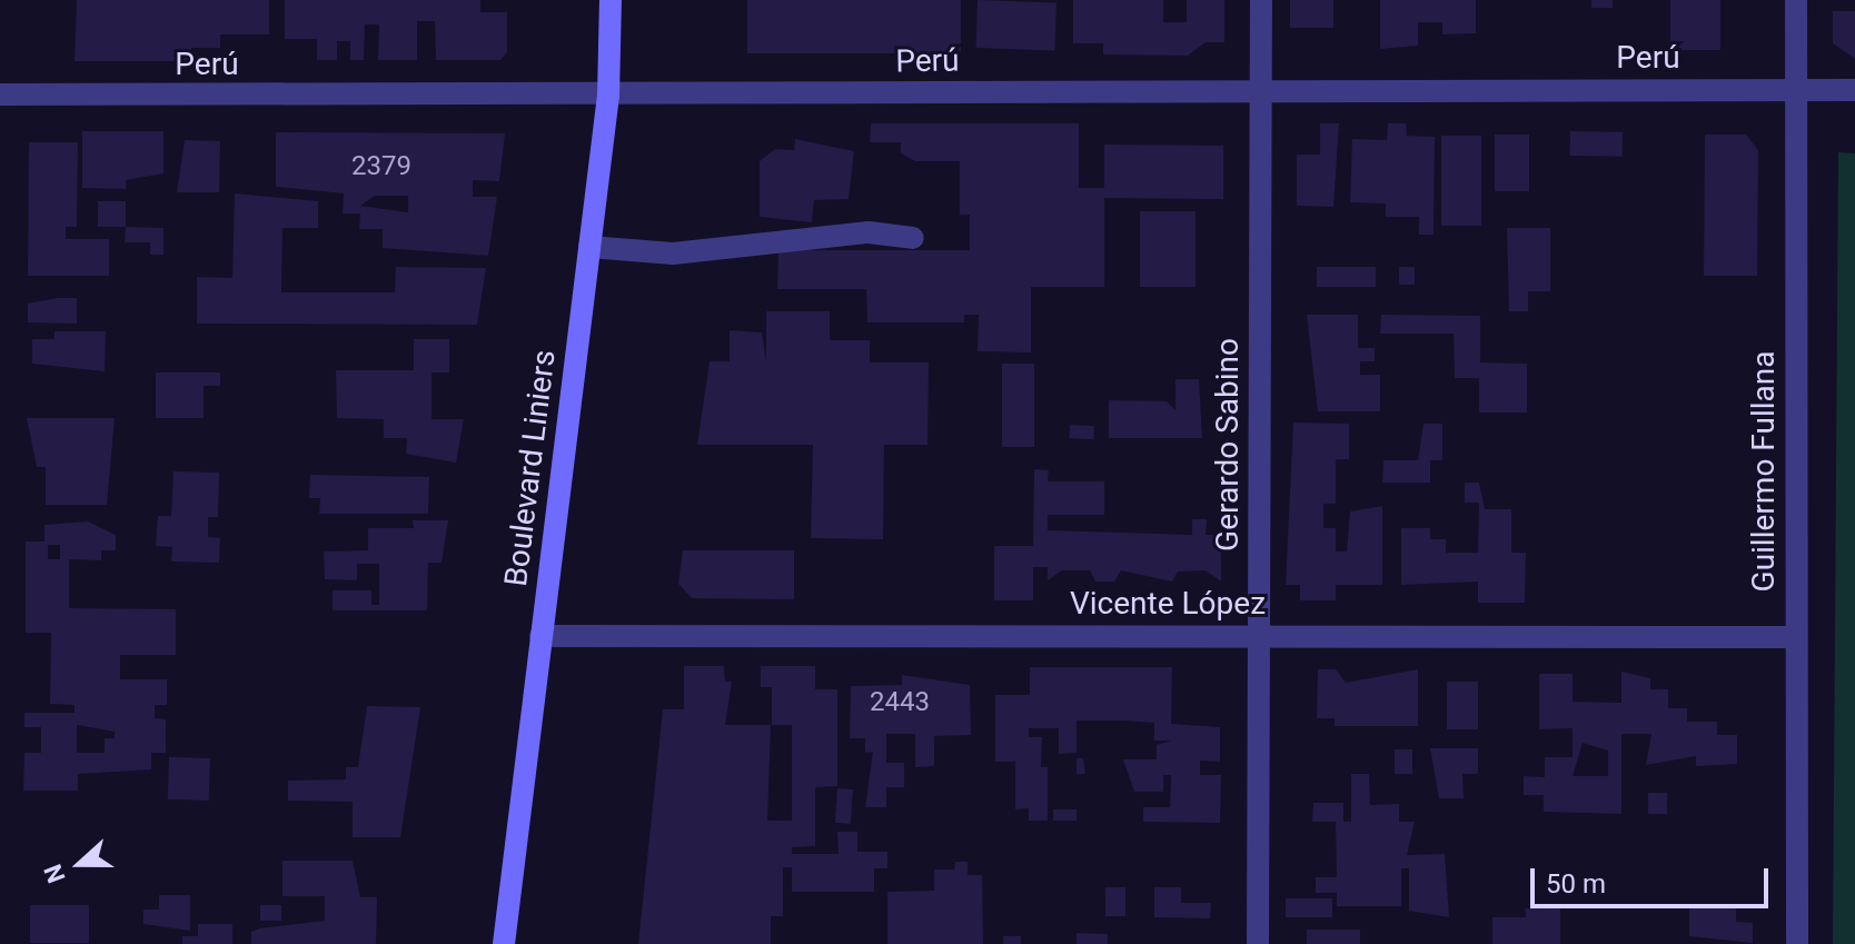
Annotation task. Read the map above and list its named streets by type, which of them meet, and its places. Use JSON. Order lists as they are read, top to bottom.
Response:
{
  "streets": {
    "main road": ["Boulevard Liniers"],
    "street": [
      "Perú",
      "Gerardo Sabino",
      "Guillermo Fullana",
      "Vicente López"
    ]
  },
  "crossings": [
    ["Perú", "Gerardo Sabino"],
    ["Perú", "Boulevard Liniers"],
    ["Perú", "Guillermo Fullana"],
    ["Gerardo Sabino", "Vicente López"],
    ["Boulevard Liniers", "Vicente López"],
    ["Guillermo Fullana", "Vicente López"]
  ],
  "house_numbers": ["2379", "2443"],
  "scale_bar": "50 m",
  "north": "left"
}
